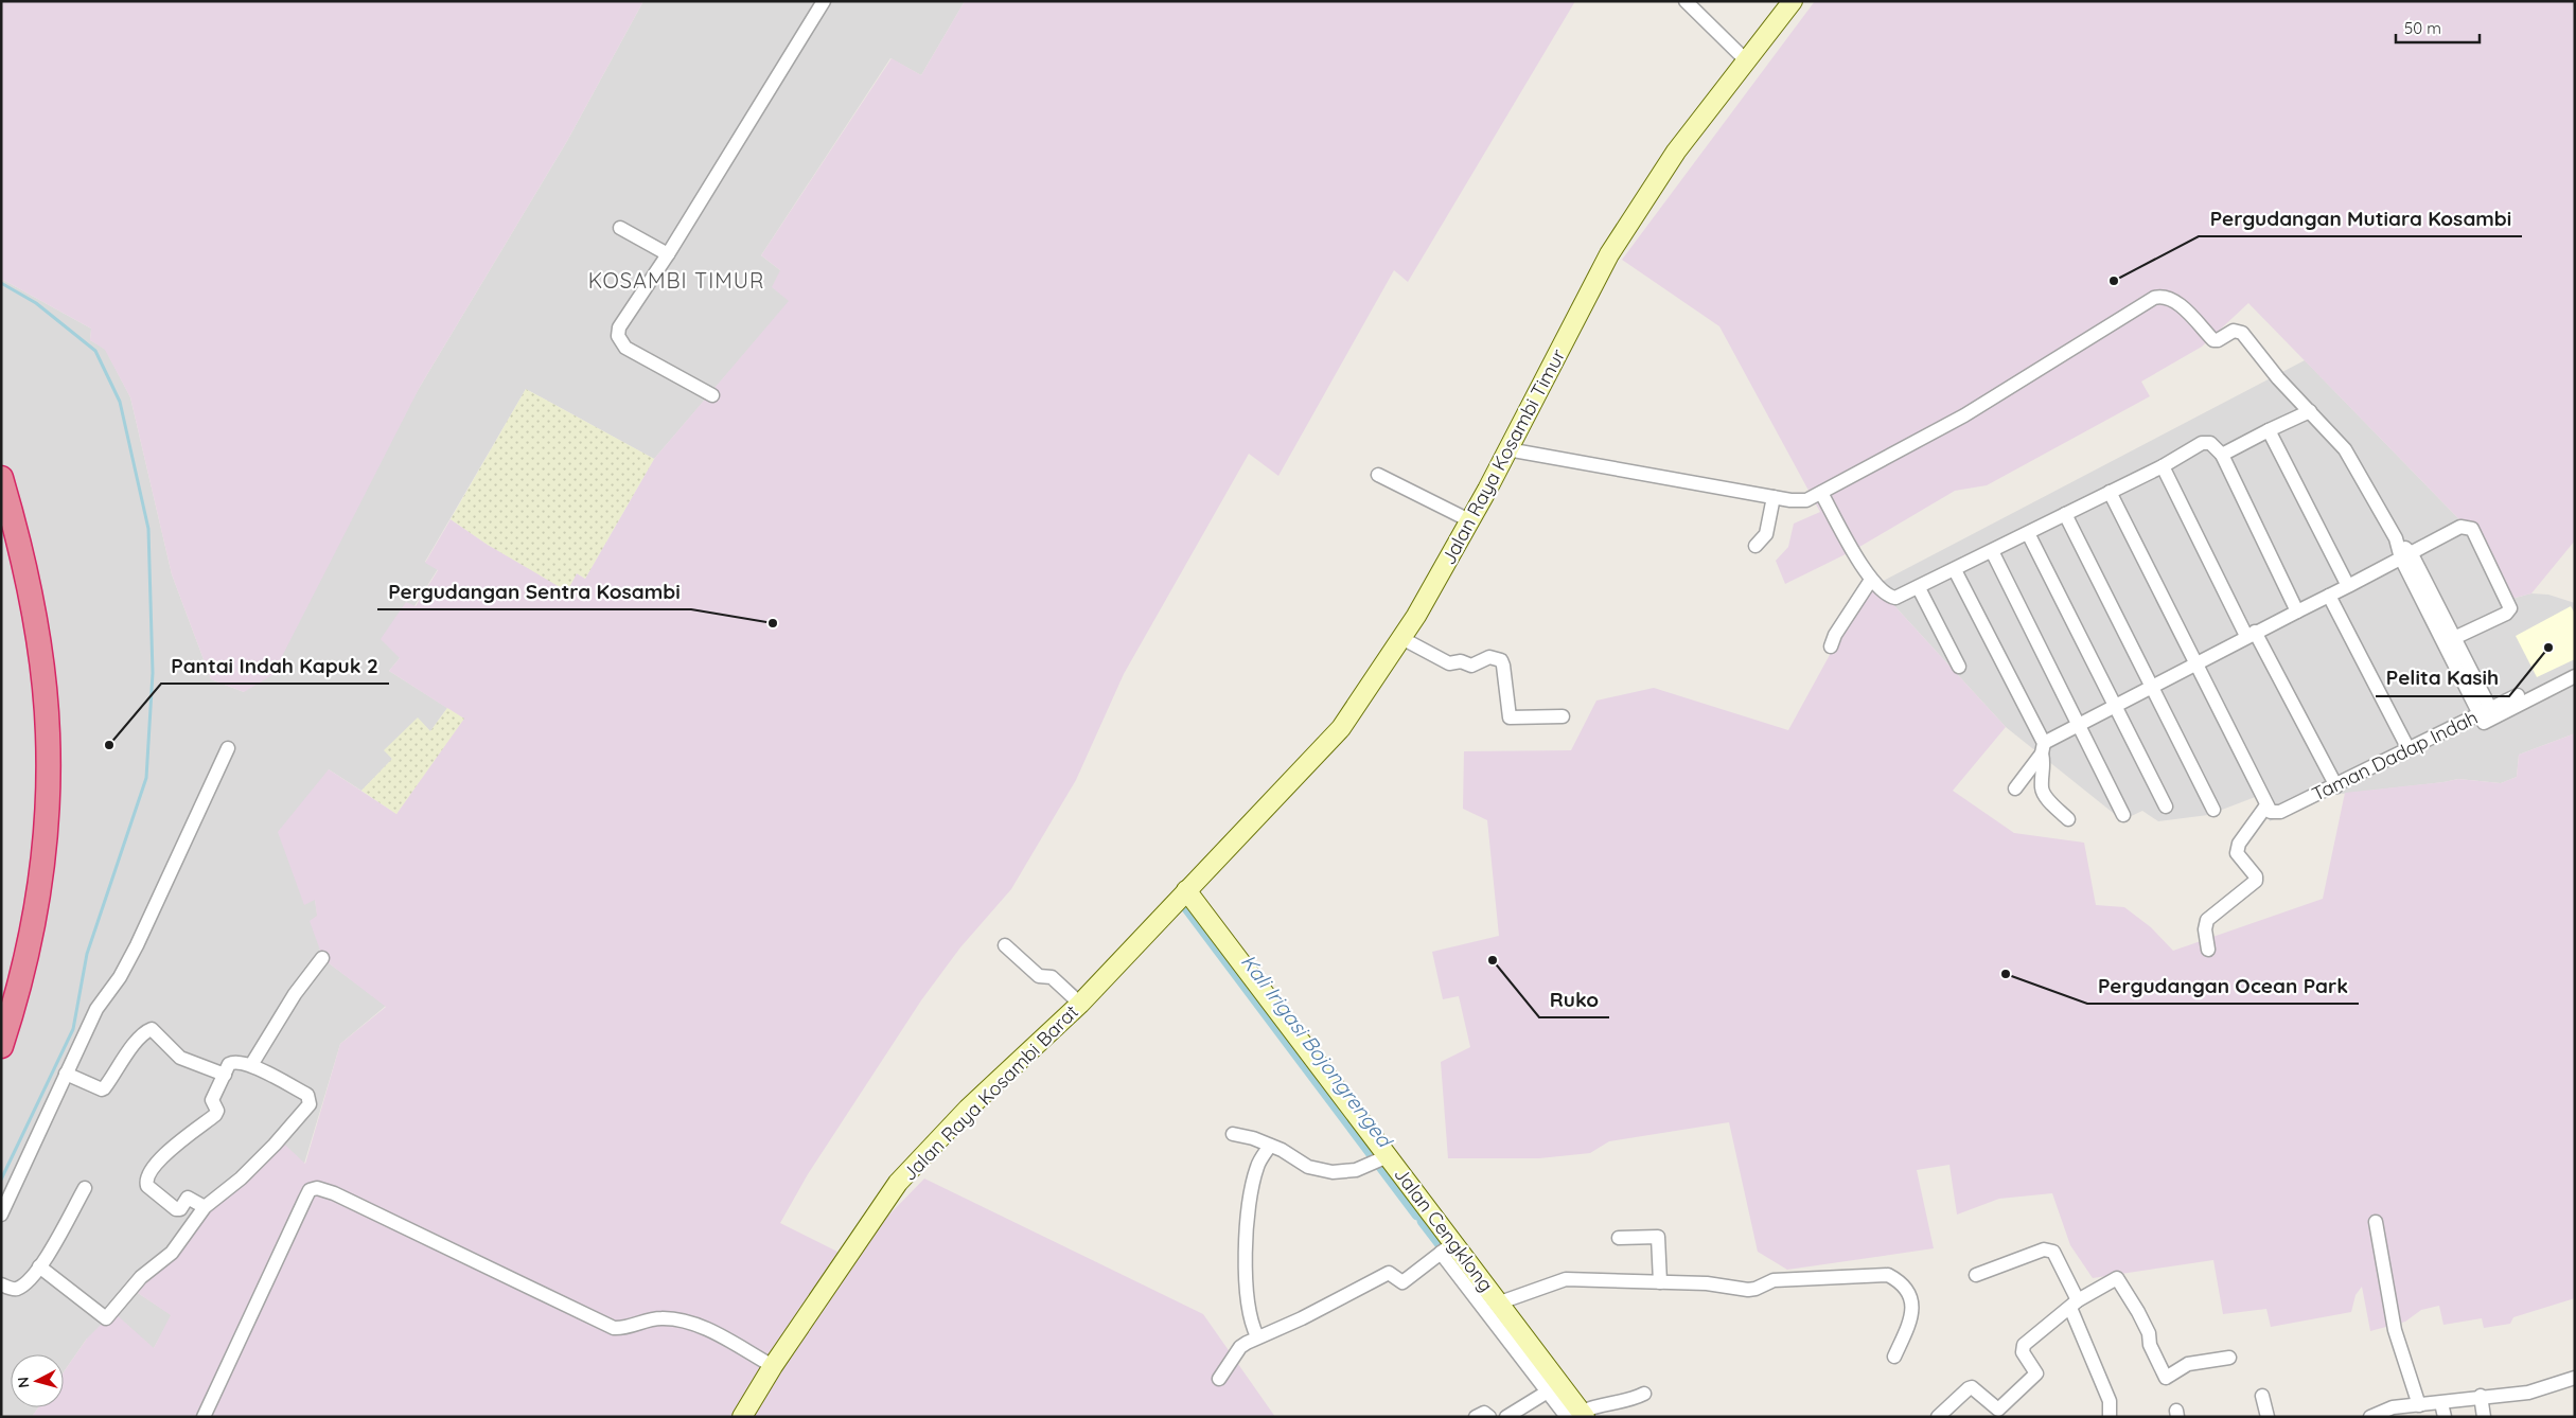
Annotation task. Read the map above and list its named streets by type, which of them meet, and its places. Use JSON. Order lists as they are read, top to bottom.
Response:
{
  "streets": {
    "main road": ["Jalan Raya Kosambi Timur", "Jalan Raya Kosambi Barat", "Jalan Cengklong"],
    "street": ["Taman Dadap Indah"]
  },
  "crossings": [
    ["Jalan Raya Kosambi Timur", "Jalan Raya Kosambi Barat"],
    ["Jalan Raya Kosambi Timur", "Jalan Cengklong"],
    ["Jalan Raya Kosambi Barat", "Jalan Cengklong"]
  ],
  "districts": ["KOSAMBI TIMUR"],
  "water": ["Kali Irigasi Bojongrenged"],
  "places": [
    "Pergudangan Mutiara Kosambi",
    "Pergudangan Sentra Kosambi",
    "Pelita Kasih",
    "Pantai Indah Kapuk 2",
    "Ruko",
    "Pergudangan Ocean Park"
  ],
  "scale_bar": "50 m",
  "north": "left"
}
